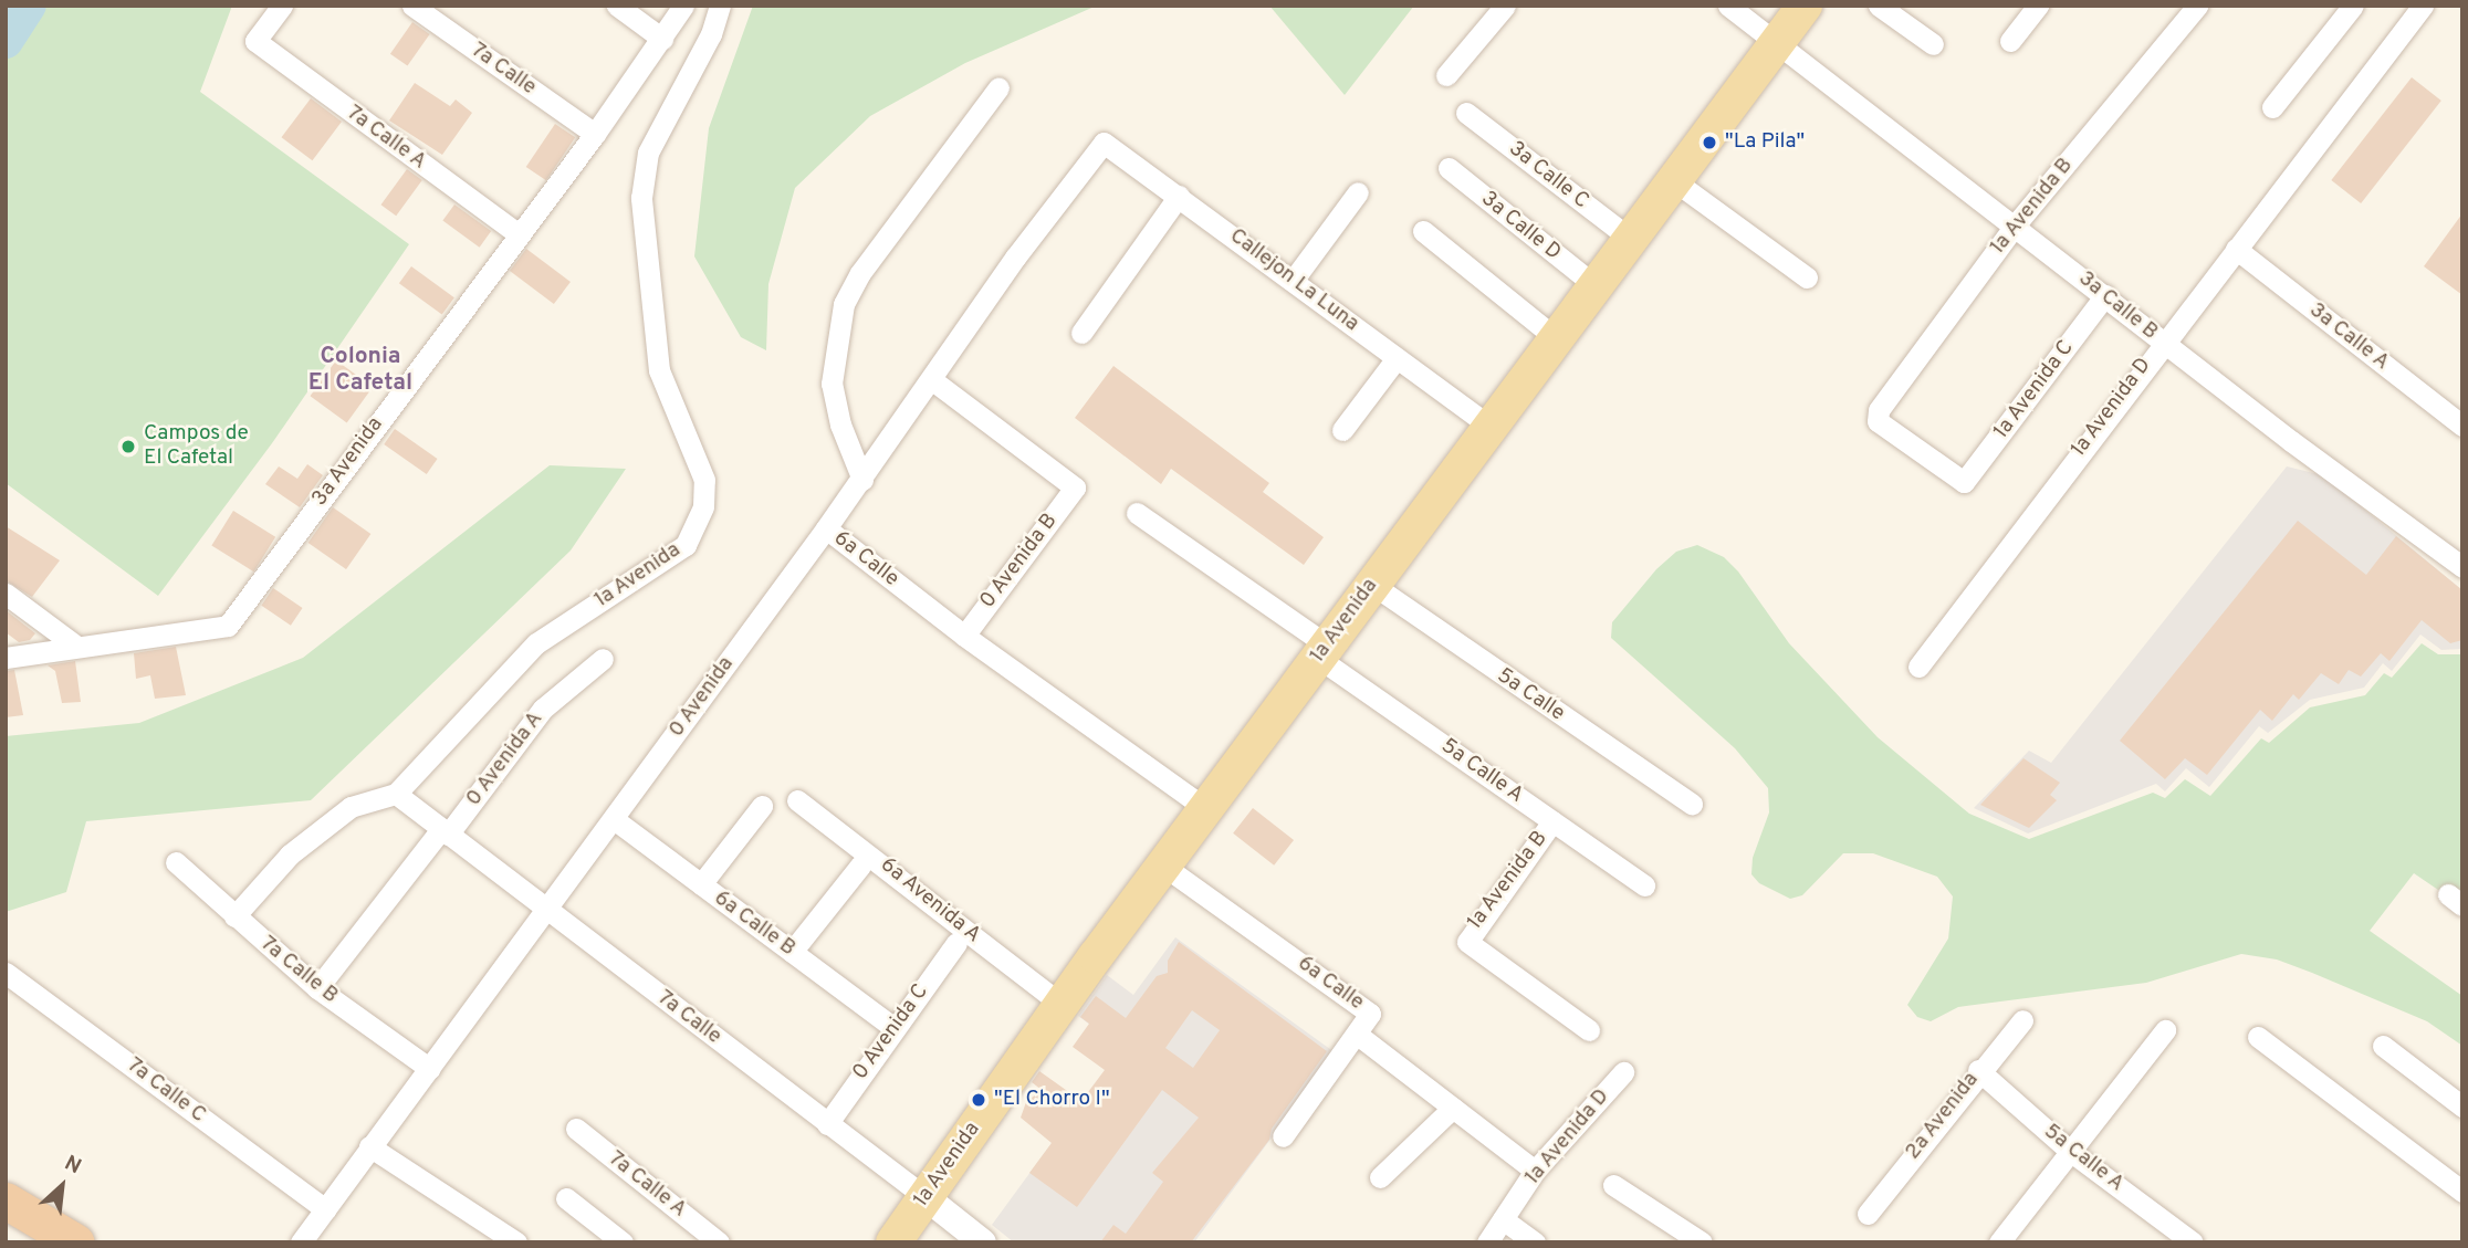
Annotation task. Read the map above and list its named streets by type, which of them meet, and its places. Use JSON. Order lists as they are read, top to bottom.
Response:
{
  "streets": {
    "main road": ["1a Avenida"],
    "street": [
      "7a Calle",
      "7a Calle A",
      "3a Calle C",
      "1a Avenida B",
      "3a Calle D",
      "Callejon La Luna",
      "3a Calle B",
      "3a Calle A",
      "1a Avenida C",
      "1a Avenida D",
      "3a Avenida",
      "6a Calle",
      "0 Avenida B",
      "5a Calle",
      "0 Avenida",
      "0 Avenida A",
      "5a Calle A",
      "6a Avenida A",
      "6a Calle B",
      "7a Calle B",
      "0 Avenida C",
      "7a Calle C",
      "2a Avenida"
    ]
  },
  "crossings": [
    ["7a Calle", "3a Avenida"],
    ["7a Calle", "1a Avenida"],
    ["7a Calle", "0 Avenida"],
    ["7a Calle", "0 Avenida A"],
    ["7a Calle", "0 Avenida C"],
    ["7a Calle A", "3a Avenida"],
    ["3a Calle C", "1a Avenida"],
    ["1a Avenida B", "3a Calle B"],
    ["1a Avenida B", "1a Avenida C"],
    ["1a Avenida B", "5a Calle A"],
    ["3a Calle D", "1a Avenida"],
    ["Callejon La Luna", "1a Avenida"],
    ["Callejon La Luna", "0 Avenida"],
    ["3a Calle B", "1a Avenida C"],
    ["3a Calle B", "1a Avenida D"],
    ["3a Calle B", "1a Avenida"],
    ["3a Calle A", "1a Avenida D"],
    ["1a Avenida D", "6a Calle"],
    ["6a Calle", "0 Avenida B"],
    ["6a Calle", "1a Avenida"],
    ["6a Calle", "0 Avenida"],
    ["0 Avenida B", "0 Avenida"],
    ["1a Avenida", "5a Calle"],
    ["1a Avenida", "5a Calle A"],
    ["1a Avenida", "6a Avenida A"],
    ["1a Avenida", "7a Calle B"],
    ["0 Avenida", "6a Calle B"],
    ["0 Avenida", "7a Calle B"],
    ["0 Avenida", "7a Calle C"],
    ["0 Avenida A", "7a Calle B"],
    ["5a Calle A", "2a Avenida"],
    ["6a Calle B", "0 Avenida C"]
  ],
  "districts": ["Colonia El Cafetal"],
  "places": ["\"La Pila\"", "Campos de El Cafetal", "\"El Chorro I\""],
  "north": "top right"
}
